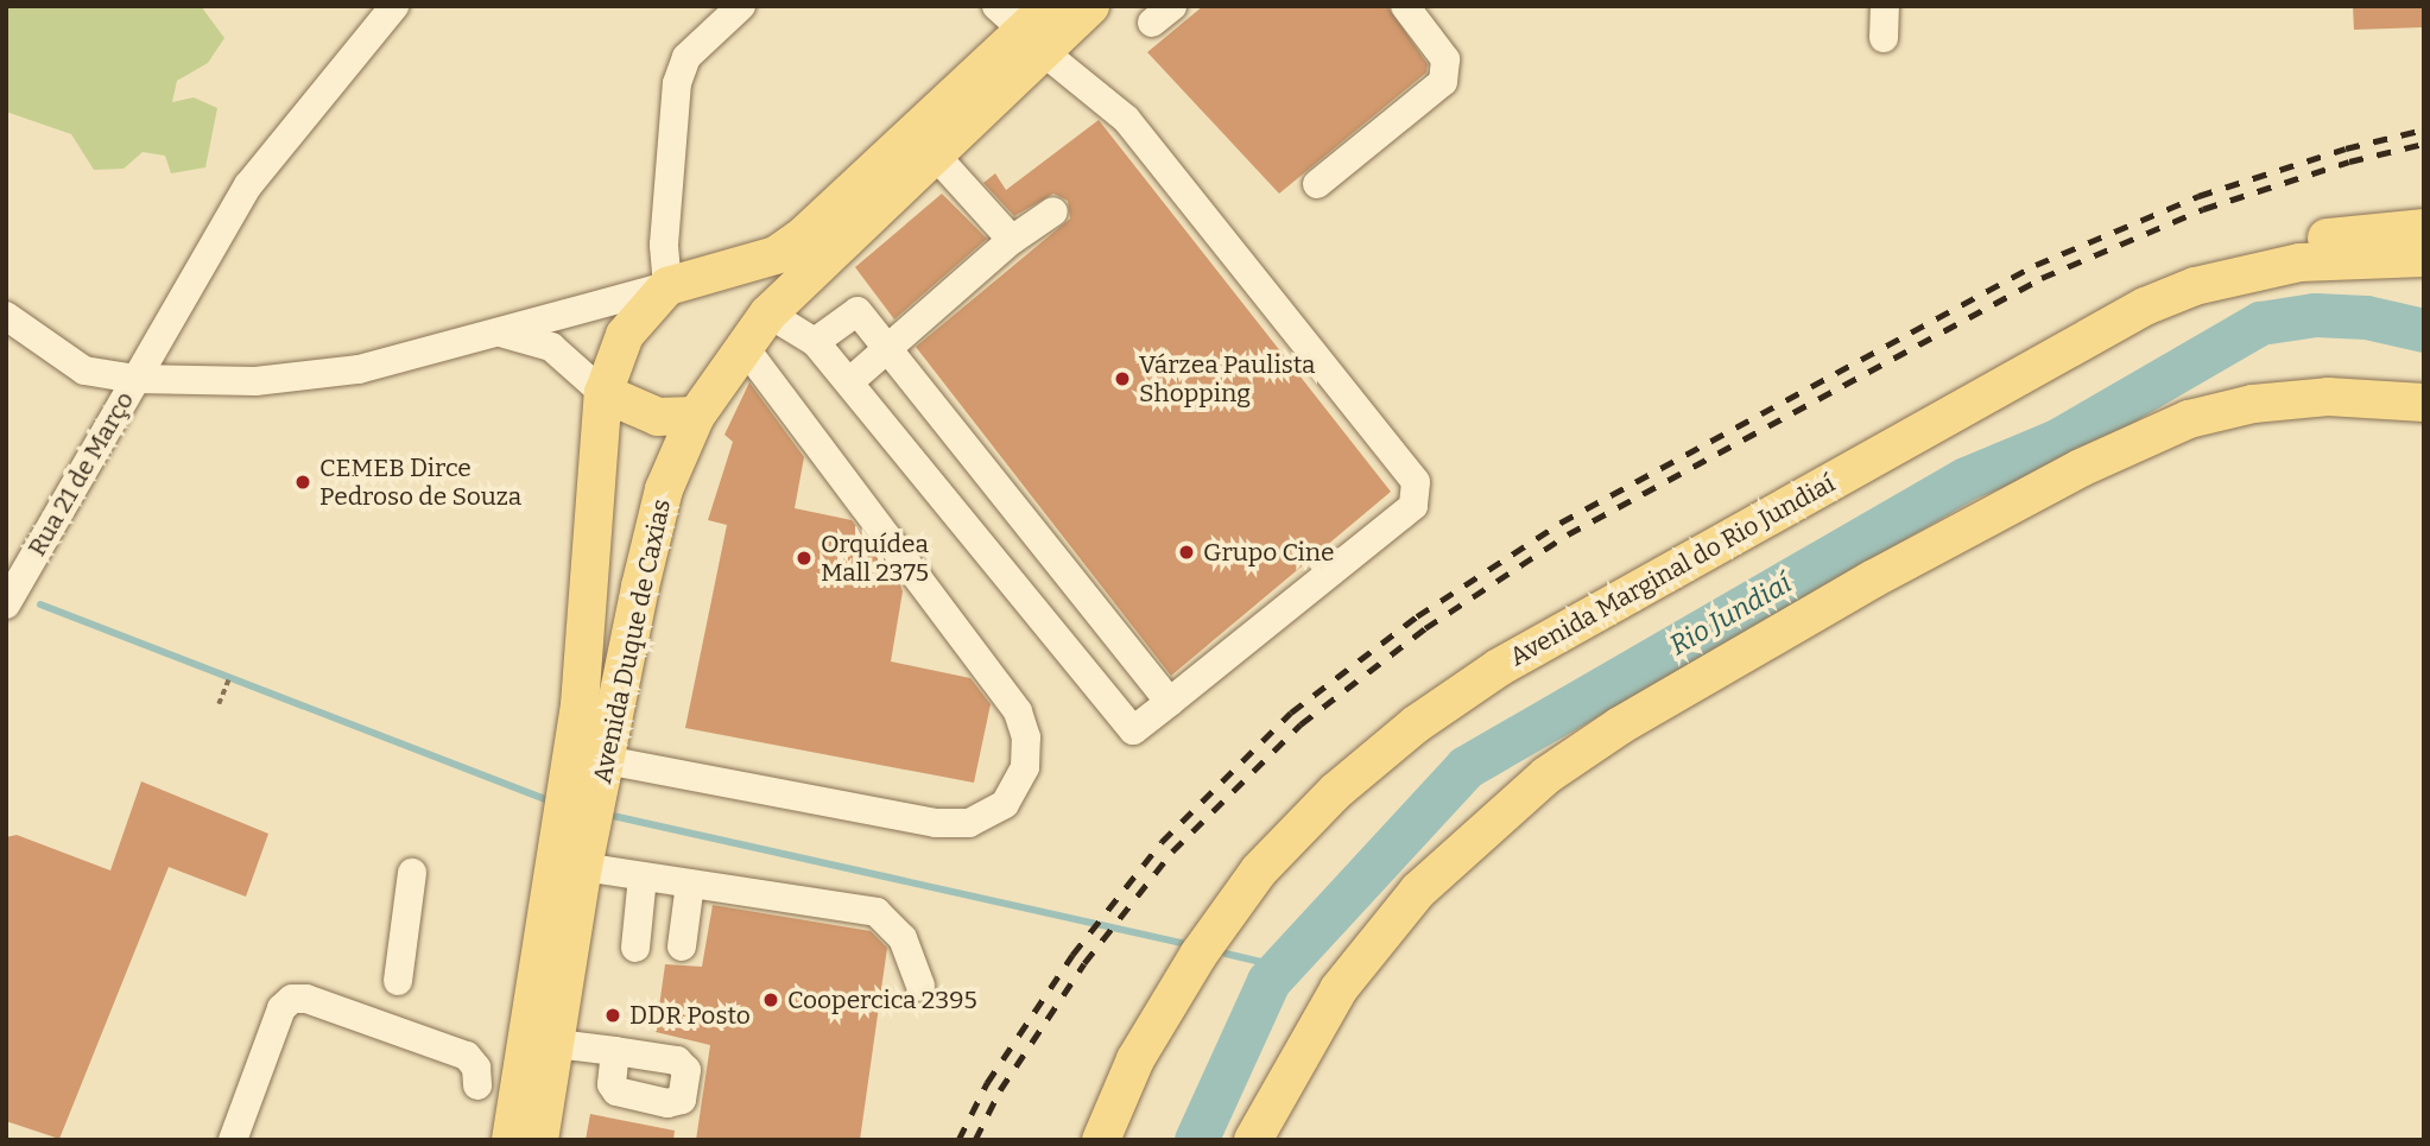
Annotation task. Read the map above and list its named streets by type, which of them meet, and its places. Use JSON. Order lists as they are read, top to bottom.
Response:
{
  "streets": {
    "main road": ["Avenida Marginal do Rio Jundiaí", "Avenida Duque de Caxias"],
    "street": ["Rua 21 de Março"]
  },
  "water": ["Rio Jundiaí"],
  "places": [
    "Várzea Paulista Shopping",
    "CEMEB Dirce Pedroso de Souza",
    "Grupo Cine",
    "Orquídea Mall 2375",
    "Coopercica 2395",
    "DDR Posto"
  ]
}
